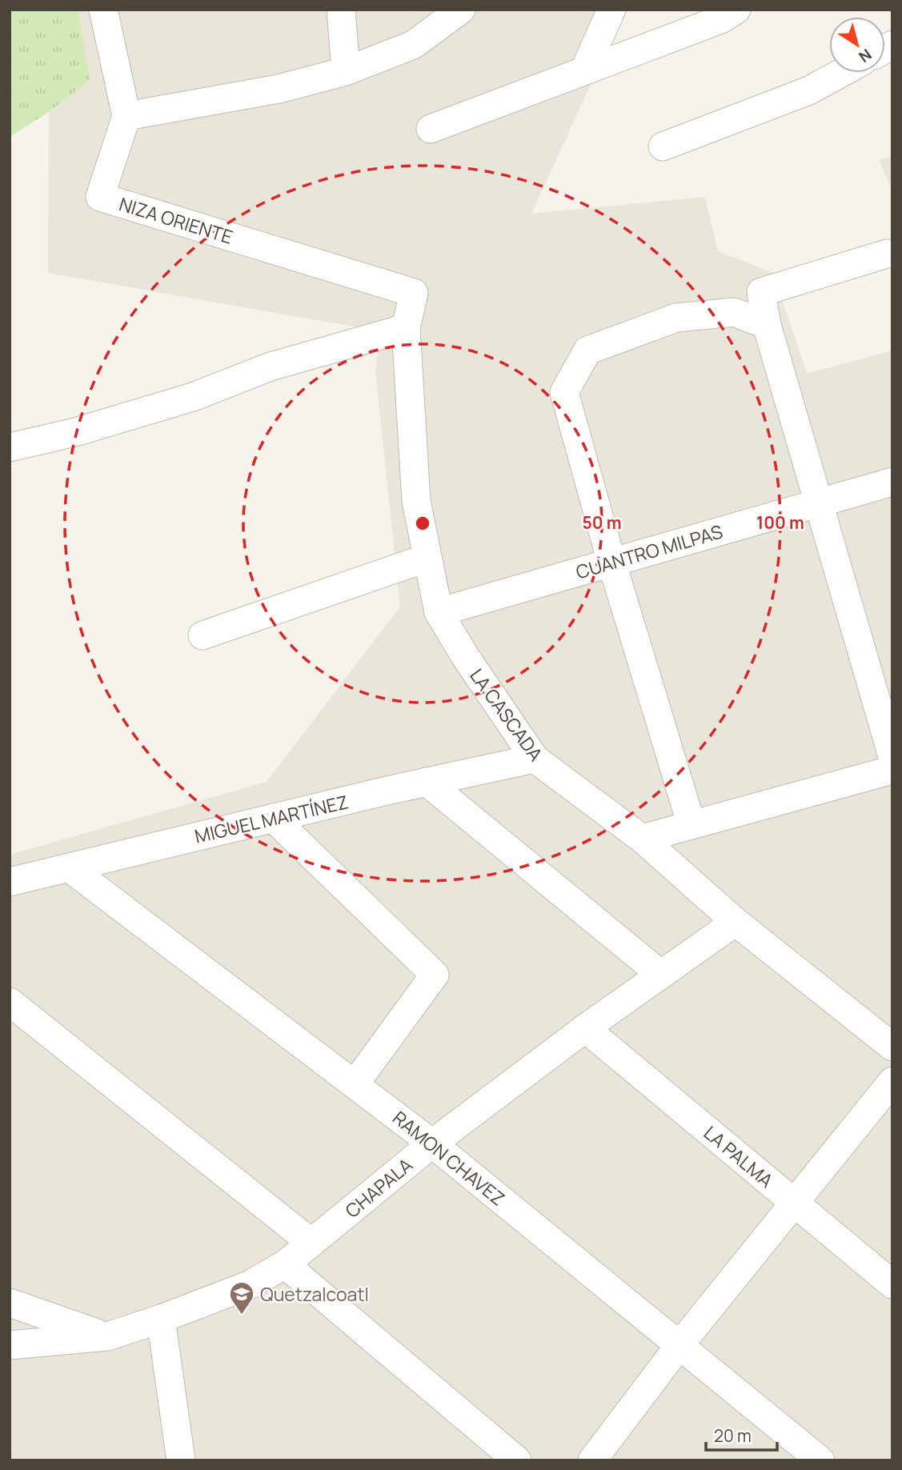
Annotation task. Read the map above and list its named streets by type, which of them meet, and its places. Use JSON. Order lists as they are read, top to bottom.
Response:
{
  "streets": {
    "street": [
      "NIZA ORIENTE",
      "CUANTRO MILPAS",
      "LA CASCADA",
      "MIGUEL MARTÍNEZ",
      "LA PALMA",
      "RAMON CHAVEZ",
      "CHAPALA"
    ]
  },
  "crossings": [
    ["NIZA ORIENTE", "LA CASCADA"],
    ["CUANTRO MILPAS", "LA CASCADA"],
    ["LA CASCADA", "MIGUEL MARTÍNEZ"],
    ["LA CASCADA", "CHAPALA"],
    ["MIGUEL MARTÍNEZ", "RAMON CHAVEZ"],
    ["LA PALMA", "CHAPALA"],
    ["RAMON CHAVEZ", "CHAPALA"]
  ],
  "places": {
    "school or university": ["Quetzalcoatl"]
  },
  "scale_bar": "20 m",
  "north": "bottom right",
  "rings": ["50 m", "100 m"]
}
